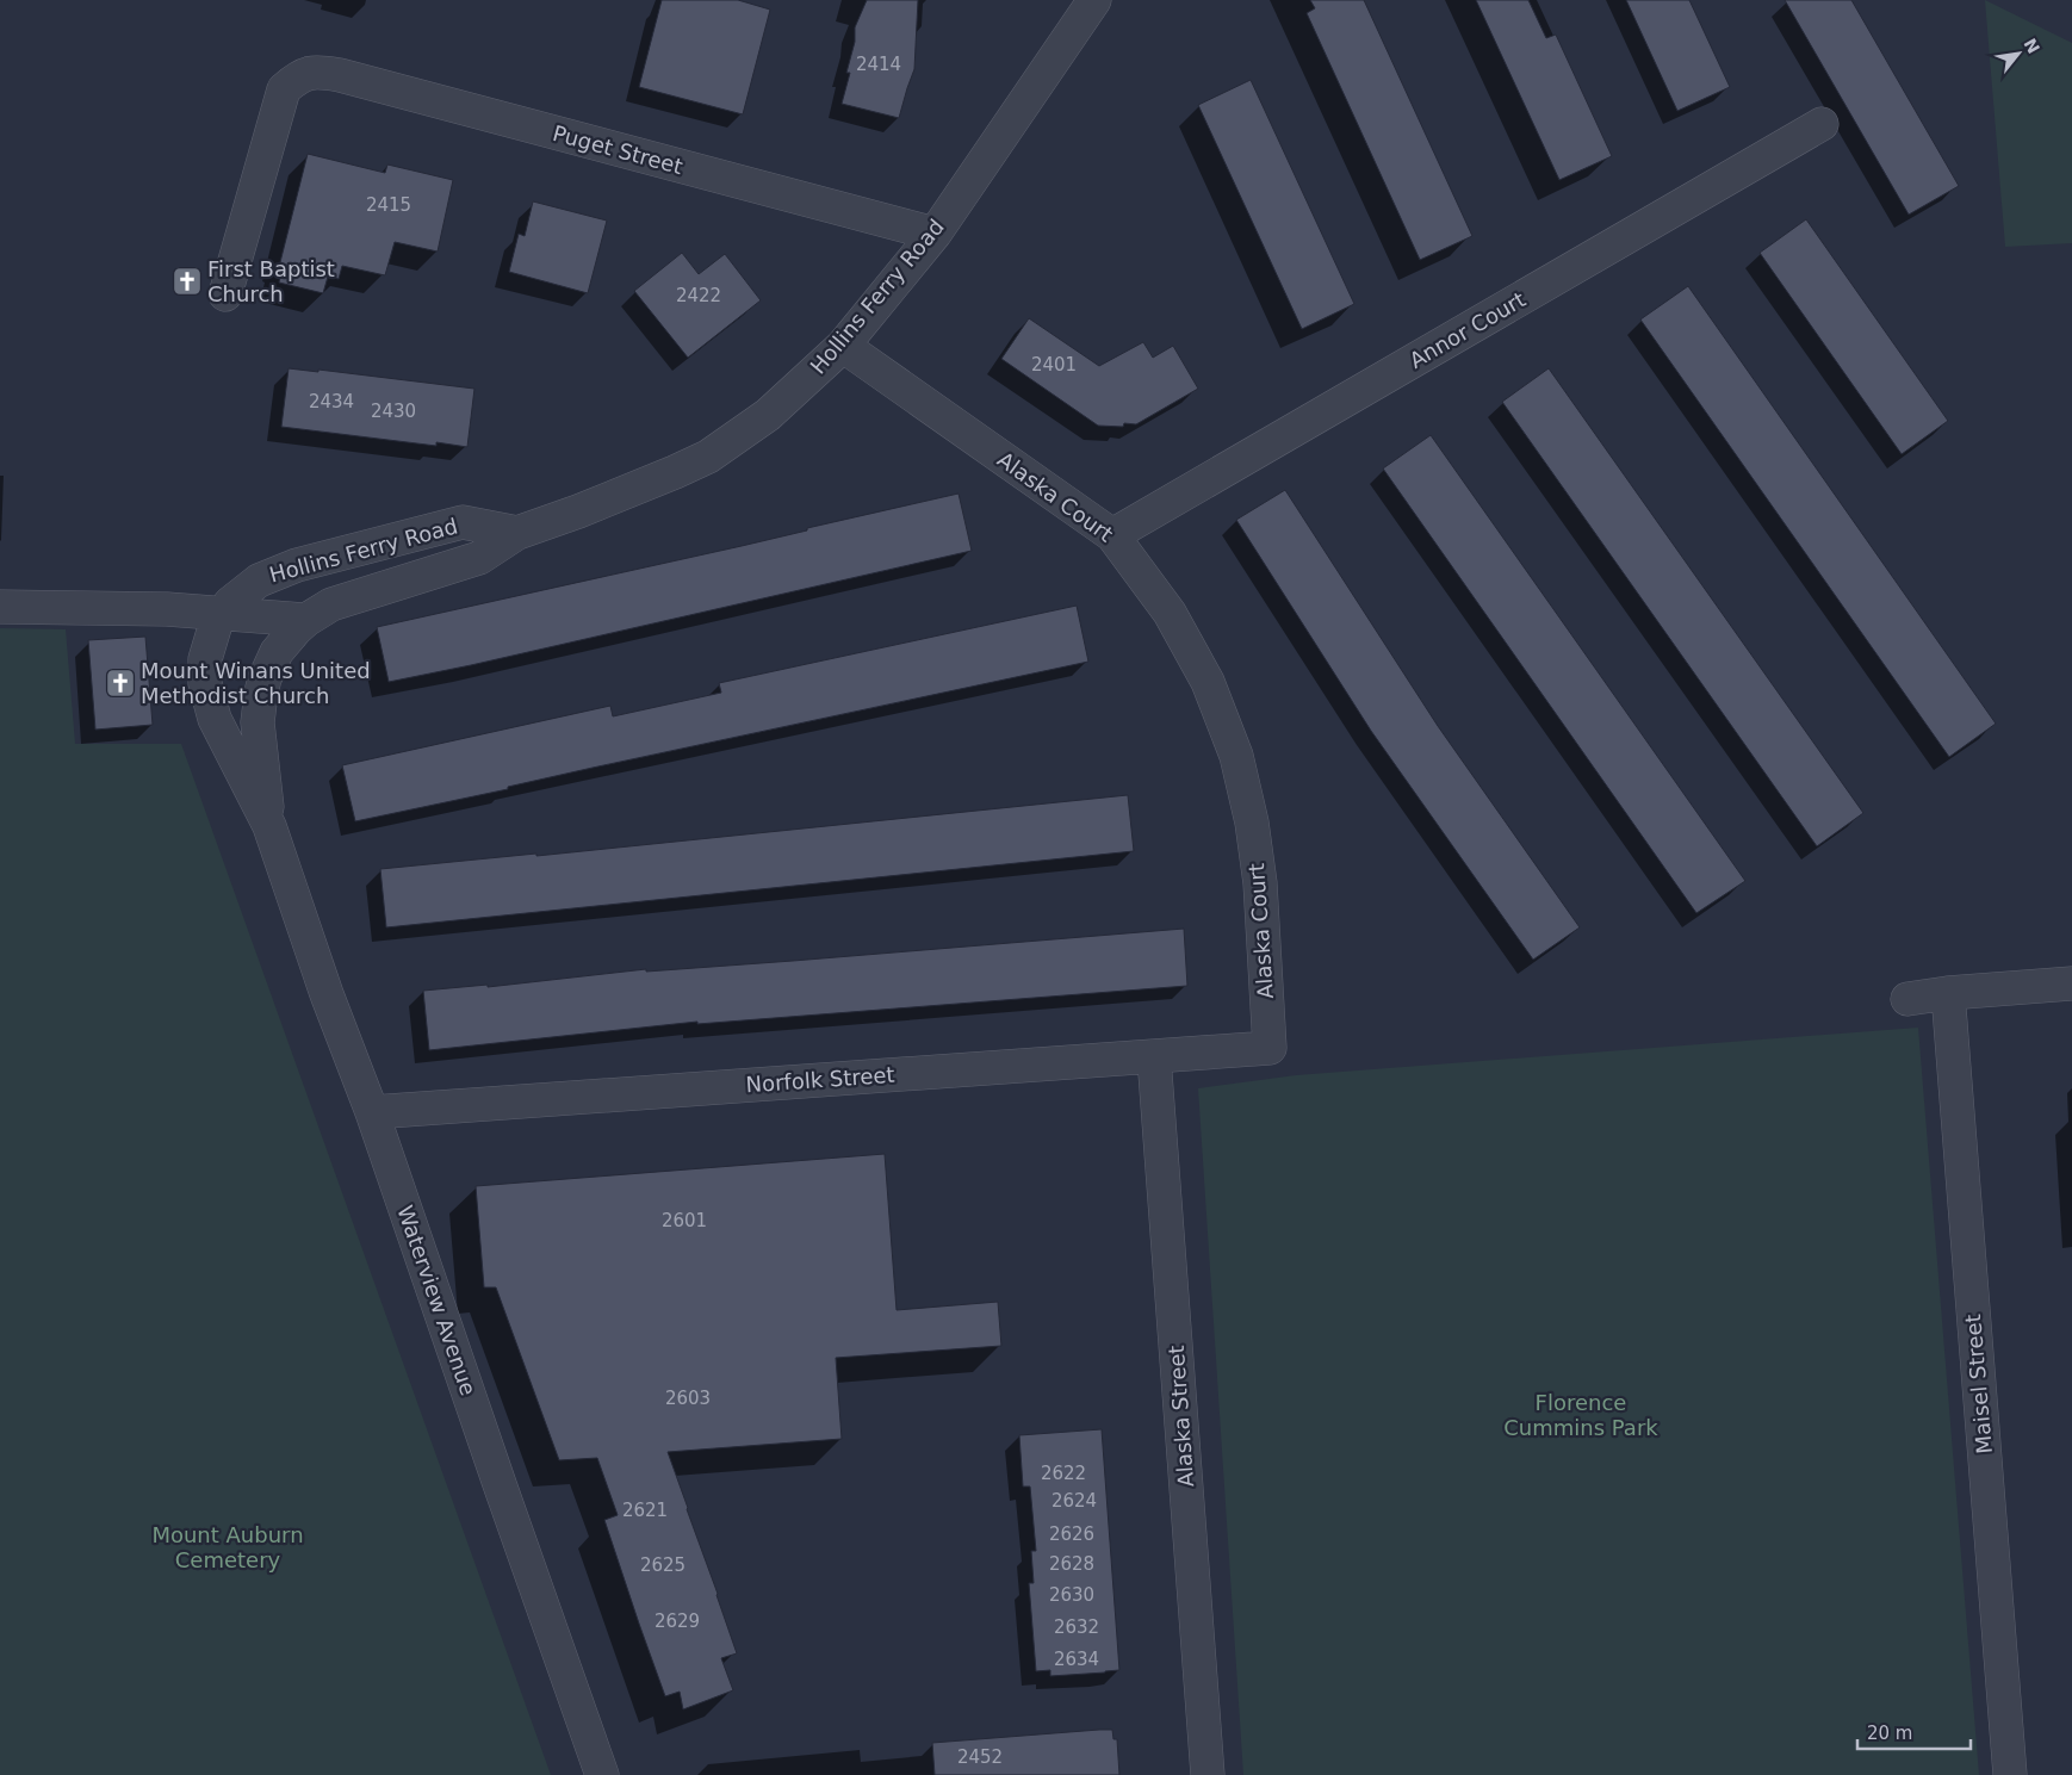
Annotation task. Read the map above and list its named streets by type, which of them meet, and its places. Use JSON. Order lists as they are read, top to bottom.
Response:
{
  "streets": {
    "street": [
      "Puget Street",
      "Hollins Ferry Road",
      "Annor Court",
      "Alaska Court",
      "Norfolk Street",
      "Waterview Avenue",
      "Maisel Street",
      "Alaska Street"
    ]
  },
  "crossings": [
    ["Puget Street", "Hollins Ferry Road"],
    ["Hollins Ferry Road", "Alaska Court"],
    ["Hollins Ferry Road", "Waterview Avenue"],
    ["Annor Court", "Alaska Court"],
    ["Alaska Court", "Norfolk Street"],
    ["Norfolk Street", "Waterview Avenue"],
    ["Norfolk Street", "Alaska Street"]
  ],
  "parks": ["Florence Cummins Park", "Mount Auburn Cemetery"],
  "places": {
    "church": ["First Baptist Church", "Mount Winans United Methodist Church"]
  },
  "house_numbers": [
    "2414",
    "2415",
    "2422",
    "2401",
    "2434",
    "2430",
    "2601",
    "2603",
    "2622",
    "2624",
    "2621",
    "2626",
    "2628",
    "2625",
    "2630",
    "2629",
    "2632",
    "2634",
    "2452"
  ],
  "scale_bar": "20 m",
  "north": "top right"
}
